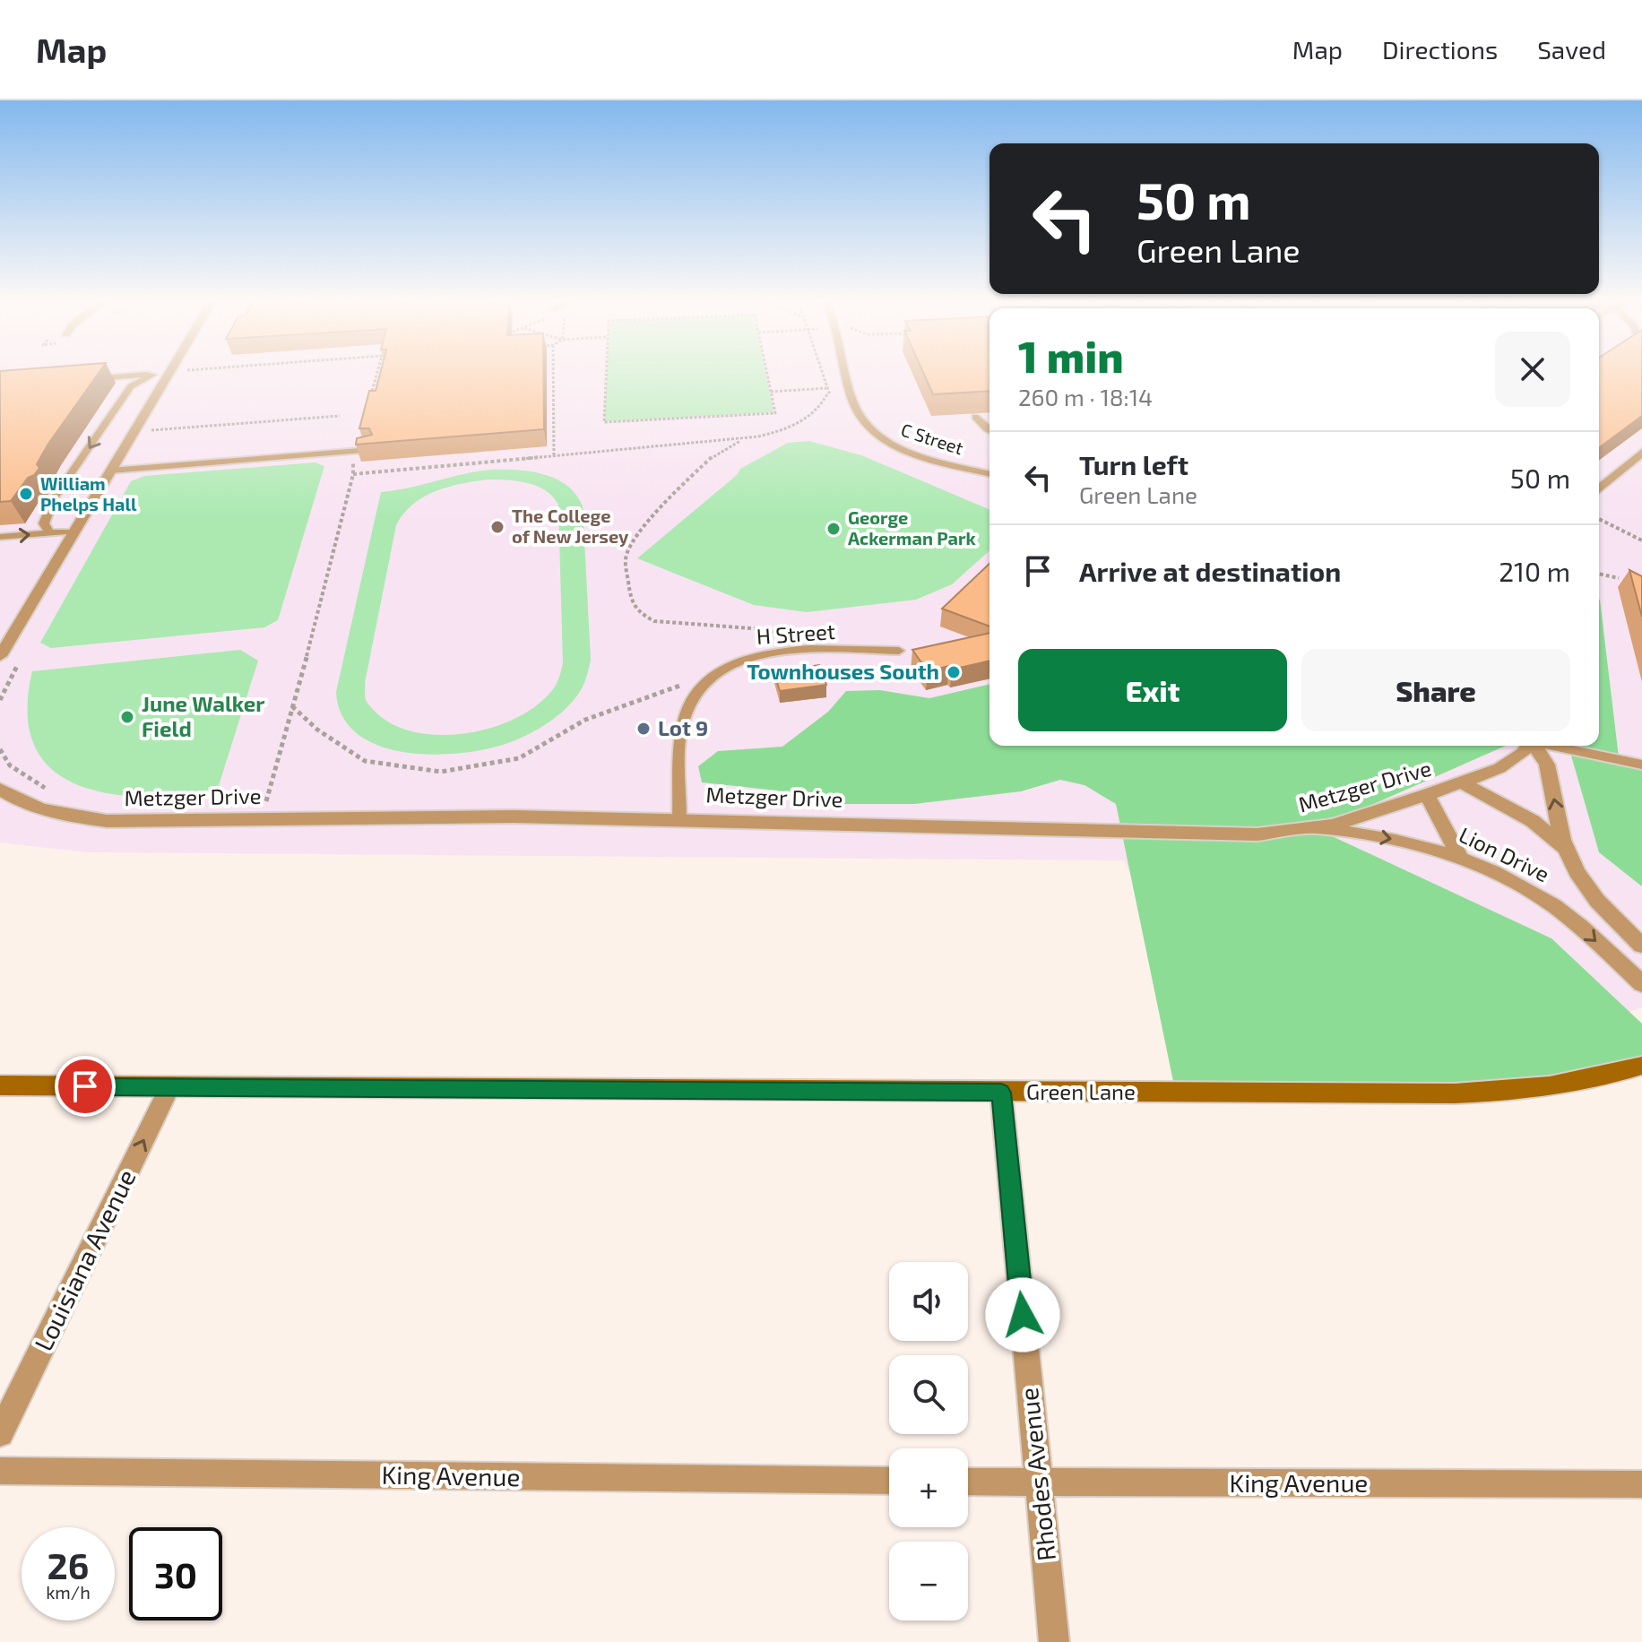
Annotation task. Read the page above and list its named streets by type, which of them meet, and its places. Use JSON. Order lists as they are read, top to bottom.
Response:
{
  "streets": {
    "street": [
      "Metzger Drive",
      "Lion Drive",
      "Green Lane",
      "Louisiana Avenue",
      "Rhodes Avenue",
      "King Avenue"
    ],
    "lane": ["C Street", "H Street"]
  },
  "crossings": [
    ["H Street", "Metzger Drive"],
    ["Metzger Drive", "Lion Drive"],
    ["Green Lane", "Louisiana Avenue"],
    ["Green Lane", "Rhodes Avenue"],
    ["Rhodes Avenue", "King Avenue"]
  ],
  "one_way": ["Louisiana Avenue"],
  "places": [
    "William Phelps Hall",
    "The College of New Jersey",
    "George Ackerman Park",
    "Townhouses South",
    "June Walker Field",
    "Lot 9"
  ],
  "page": {
    "header": "Map",
    "nav": ["Map", "Directions", "Saved"],
    "turn": ["50 m", "Green Lane"],
    "heading": ["1 min", "260 m · 18:14"],
    "list": [
      {
        "name": "Turn left",
        "note": "Green Lane",
        "value": "50 m"
      },
      {
        "name": "Arrive at destination",
        "value": "210 m"
      }
    ],
    "buttons": ["Exit", "Share"],
    "map_buttons": ["+", "−"],
    "speed": "26 km/h",
    "limit": "30"
  }
}
